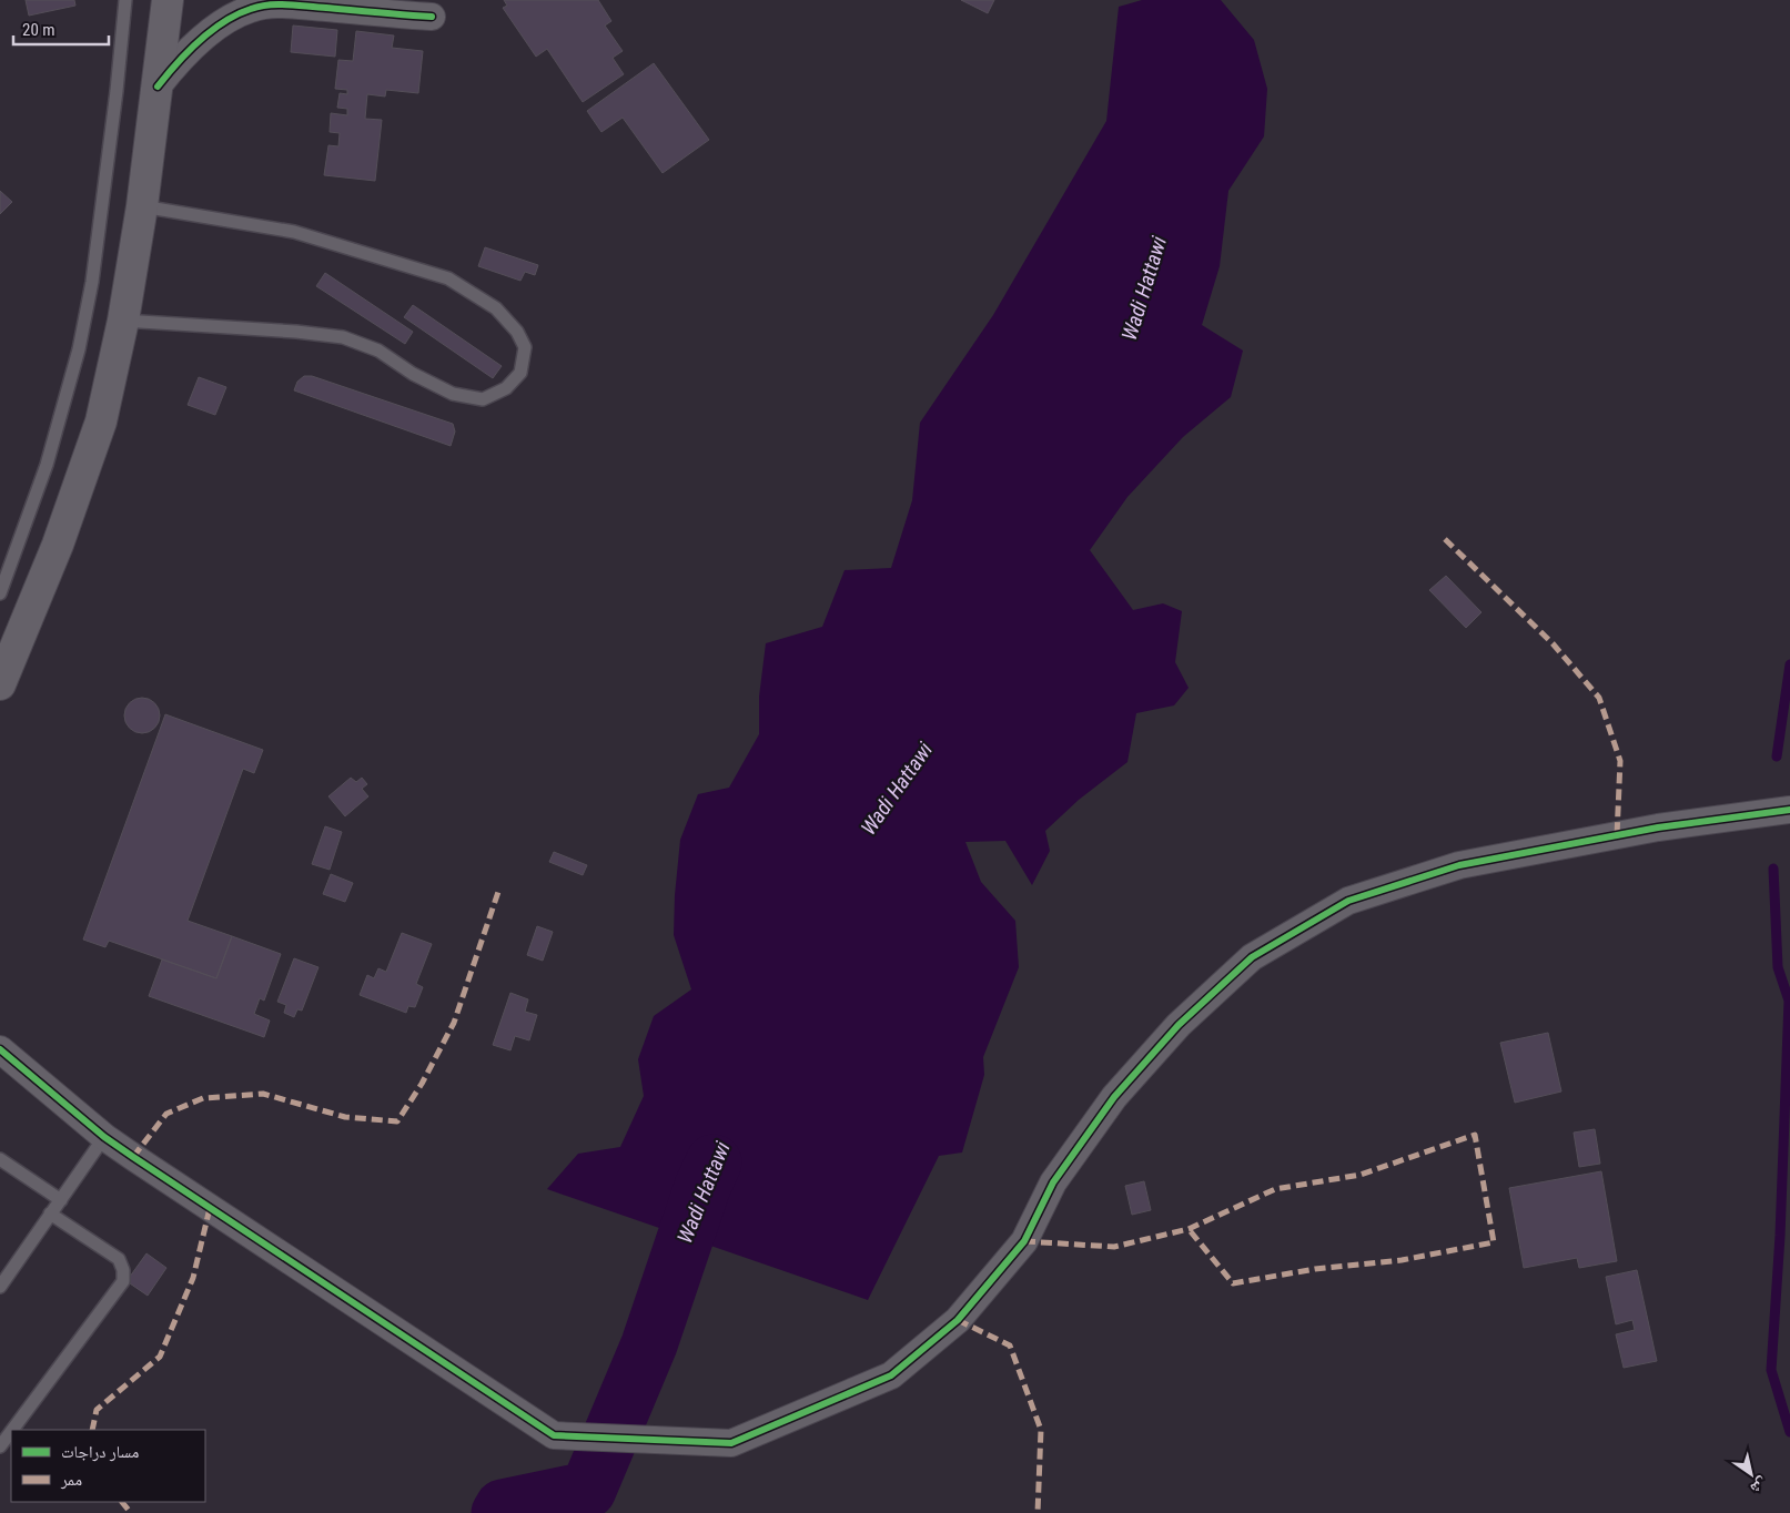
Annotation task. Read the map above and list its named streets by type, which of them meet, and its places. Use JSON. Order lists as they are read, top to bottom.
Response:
{
  "water": ["Wadi Hattawi"],
  "legend": ["مسار دراجات", "ممر"],
  "scale_bar": "20 m",
  "north": "bottom right"
}
